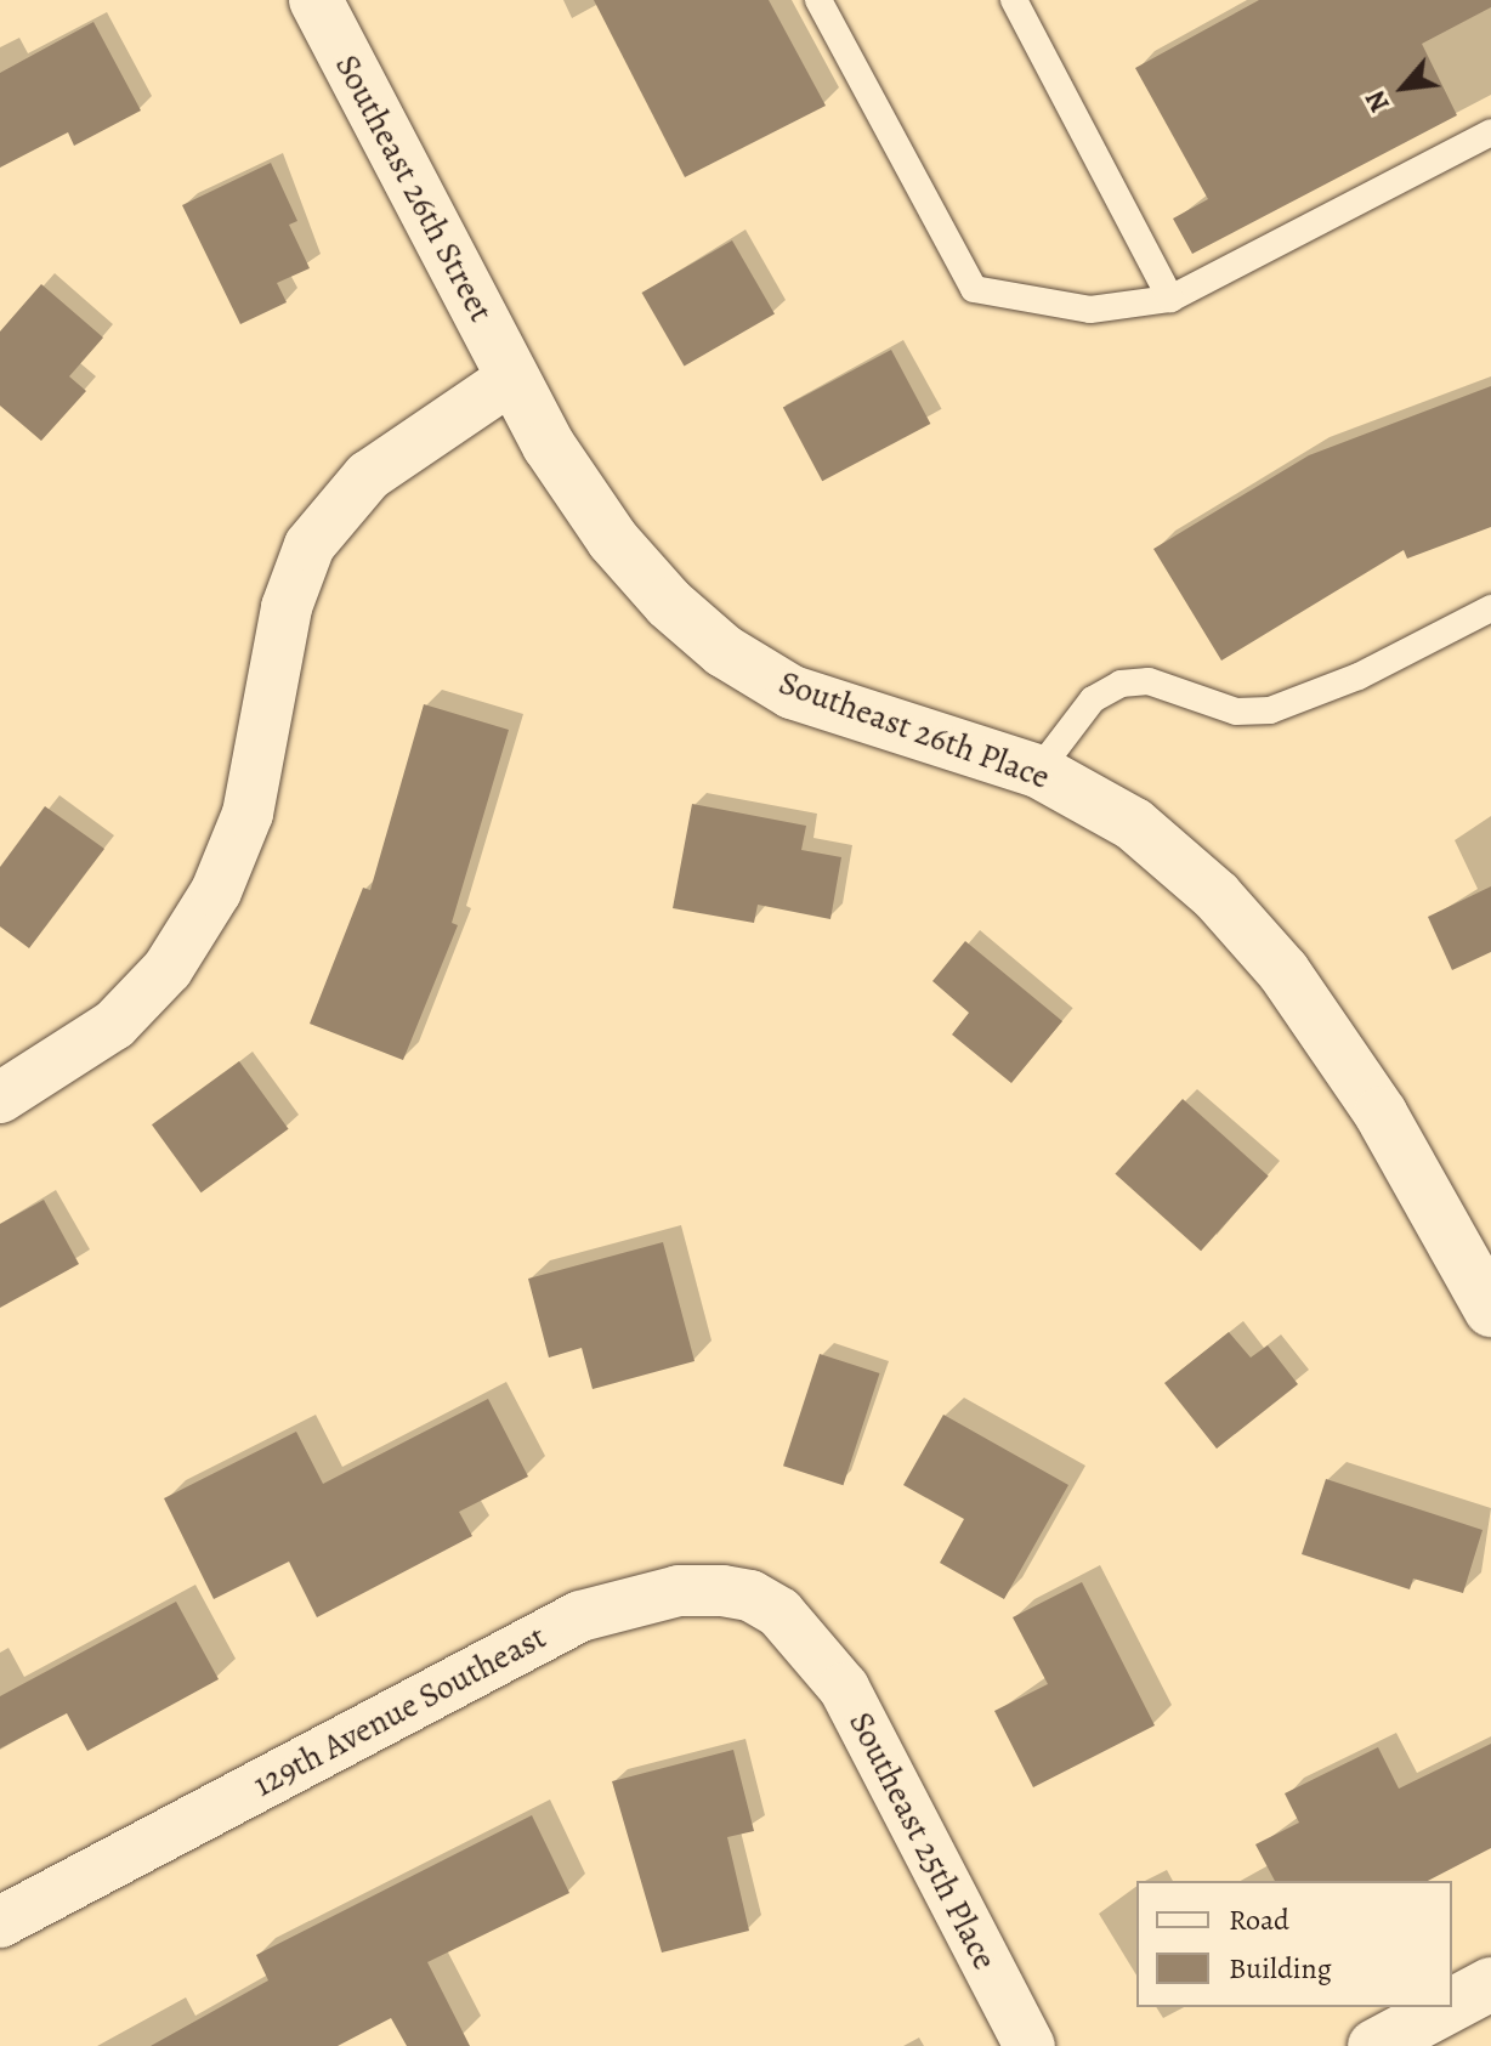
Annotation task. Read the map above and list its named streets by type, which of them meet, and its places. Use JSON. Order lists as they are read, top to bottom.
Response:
{
  "streets": {
    "street": [
      "Southeast 26th Street",
      "Southeast 26th Place",
      "129th Avenue Southeast",
      "Southeast 25th Place"
    ]
  },
  "crossings": [
    ["Southeast 26th Street", "Southeast 26th Place"],
    ["129th Avenue Southeast", "Southeast 25th Place"]
  ],
  "legend": ["Road", "Building"],
  "north": "bottom left"
}
